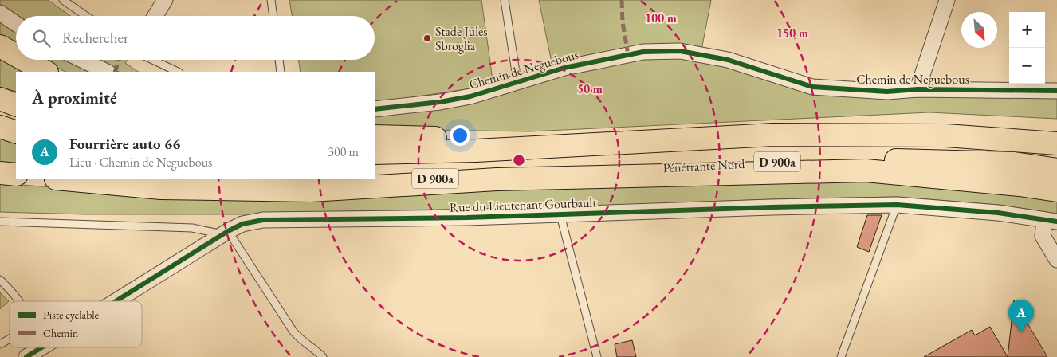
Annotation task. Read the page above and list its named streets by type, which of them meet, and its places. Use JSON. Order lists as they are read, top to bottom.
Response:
{
  "streets": {
    "highway": ["D 900a", "Pénétrante Nord"],
    "street": ["Chemin de Neguebous", "Rue du Lieutenant Gourbault"]
  },
  "places": ["Stade Jules Sbroglia"],
  "legend": ["Piste cyclable", "Chemin"],
  "north": "bottom right",
  "page": {
    "map_buttons": ["+", "−"],
    "search": "Rechercher",
    "heading": "À proximité",
    "list": [
      {
        "mark": "A",
        "name": "Fourrière auto 66",
        "note": "Lieu · Chemin de Neguebous",
        "value": "300 m"
      }
    ],
    "pins": "A"
  },
  "rings": ["100 m", "150 m", "50 m"]
}
